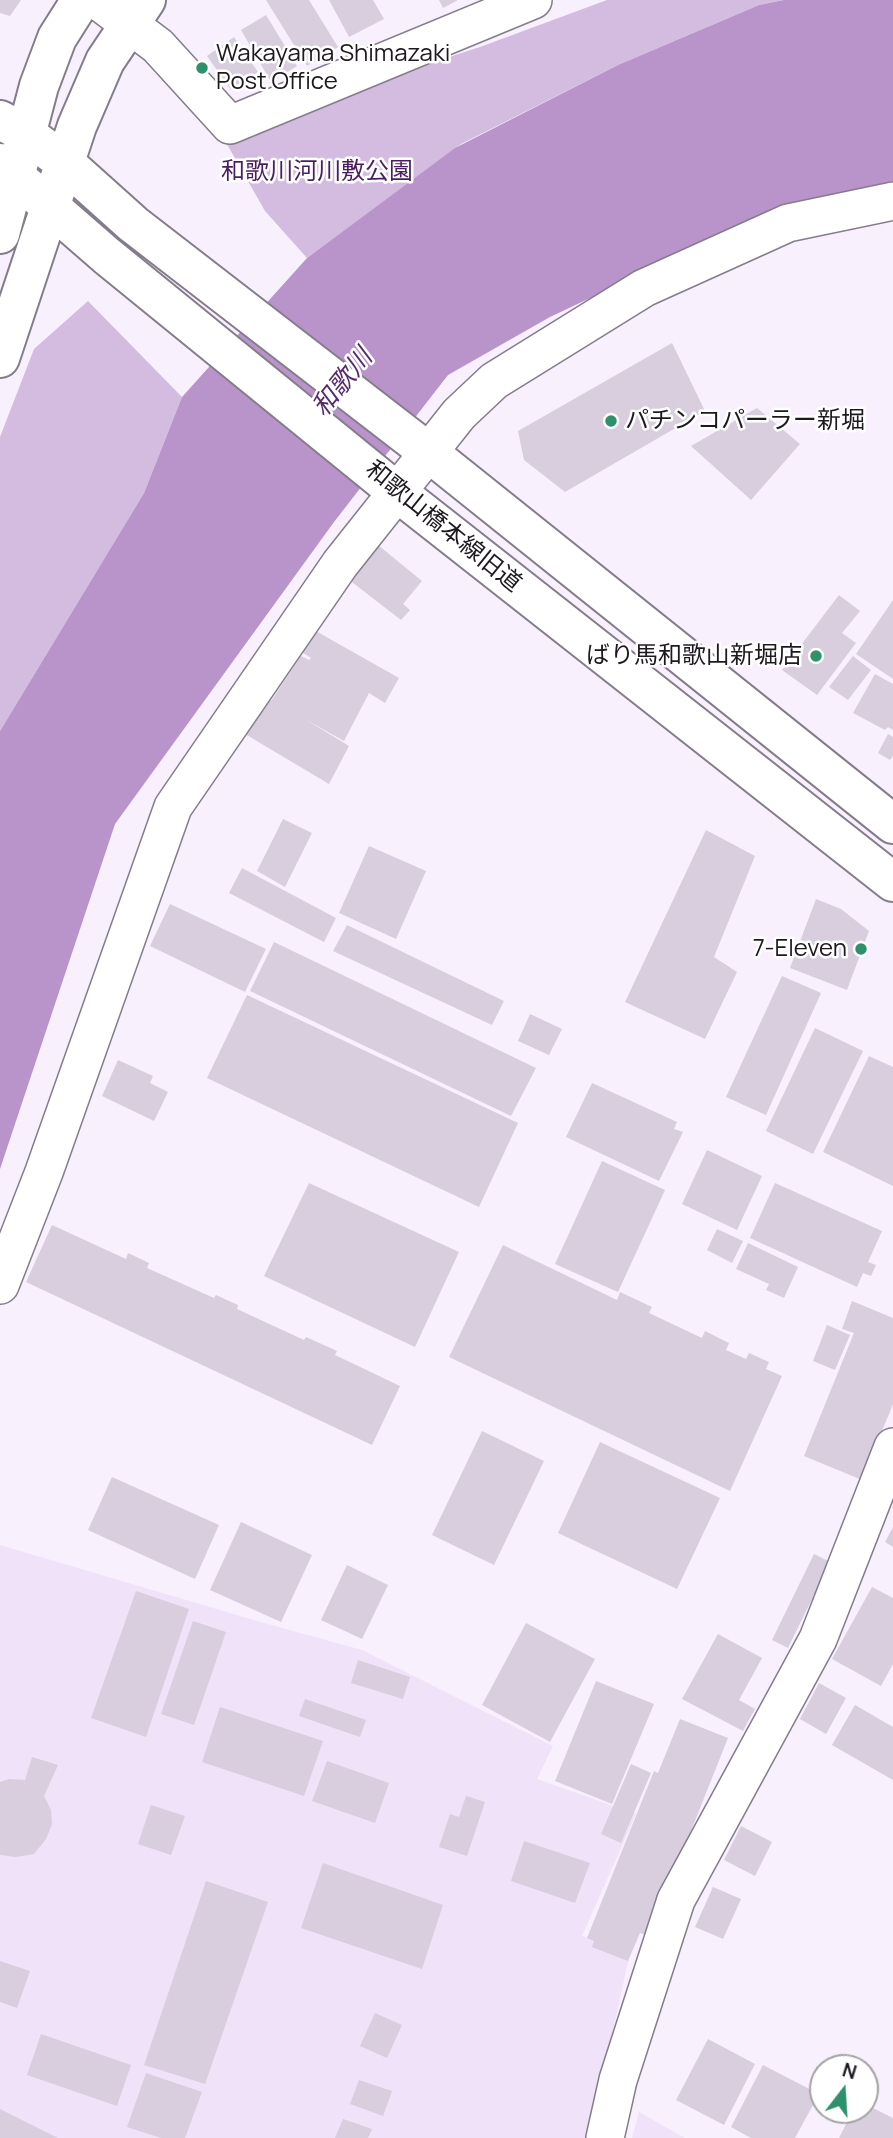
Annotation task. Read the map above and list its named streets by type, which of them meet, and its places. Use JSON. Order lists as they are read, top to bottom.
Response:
{
  "streets": {
    "street": ["和歌山橋本線旧道"]
  },
  "water": ["和歌川"],
  "parks": ["和歌川河川敷公園"],
  "places": [
    "Wakayama Shimazaki Post Office",
    "パチンコパーラー新堀",
    "ばり馬和歌山新堀店",
    "7-Eleven"
  ],
  "north": "top"
}
